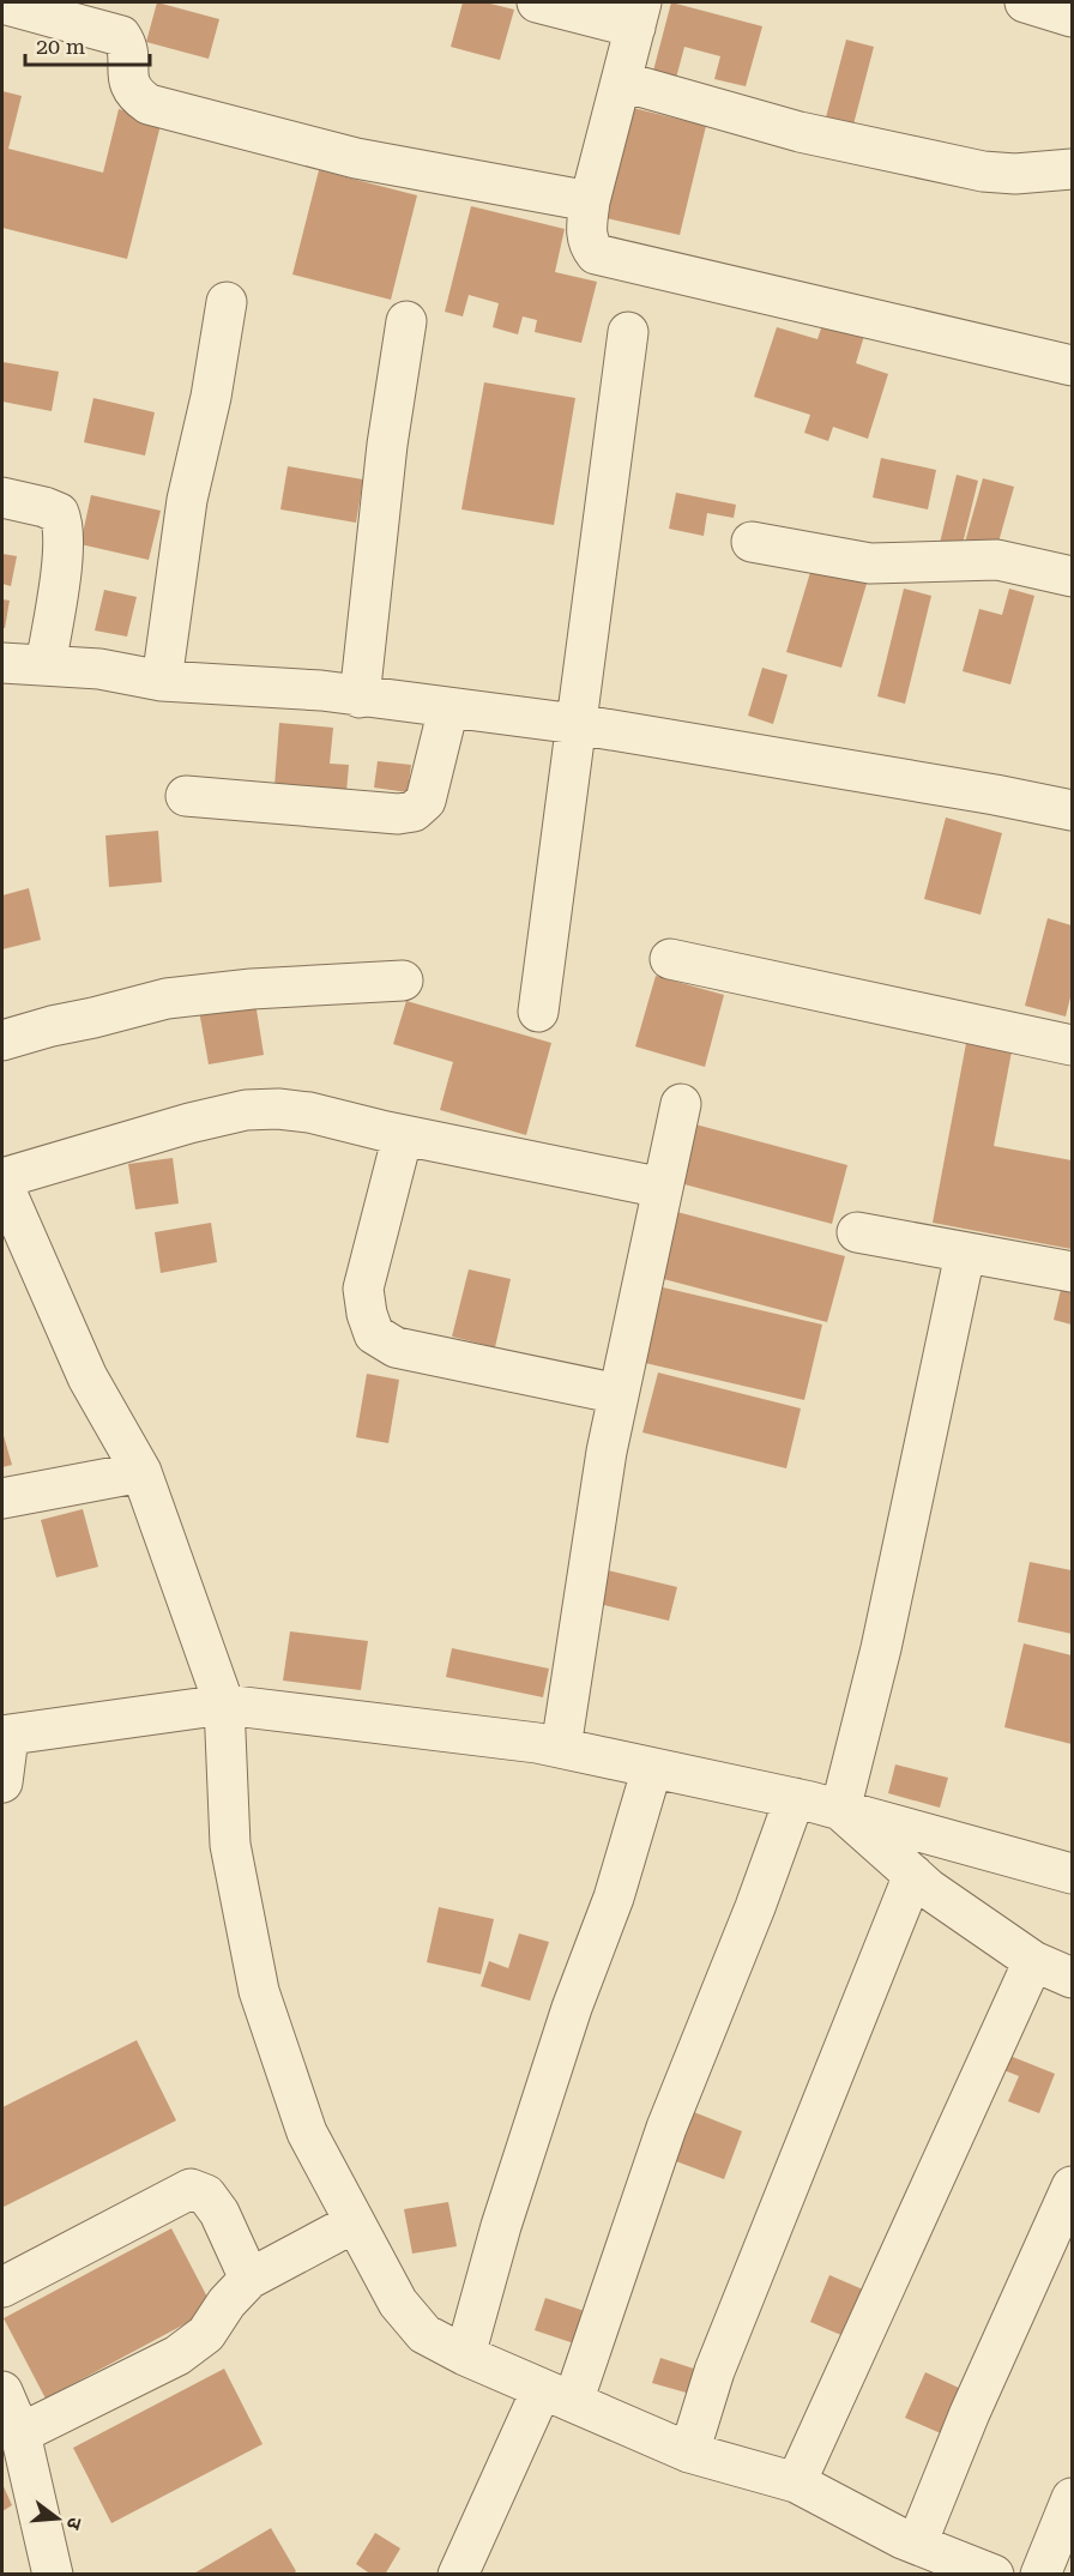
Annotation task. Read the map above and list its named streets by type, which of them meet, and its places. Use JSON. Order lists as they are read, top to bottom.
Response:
{
  "scale_bar": "20 m",
  "north": "right"
}
